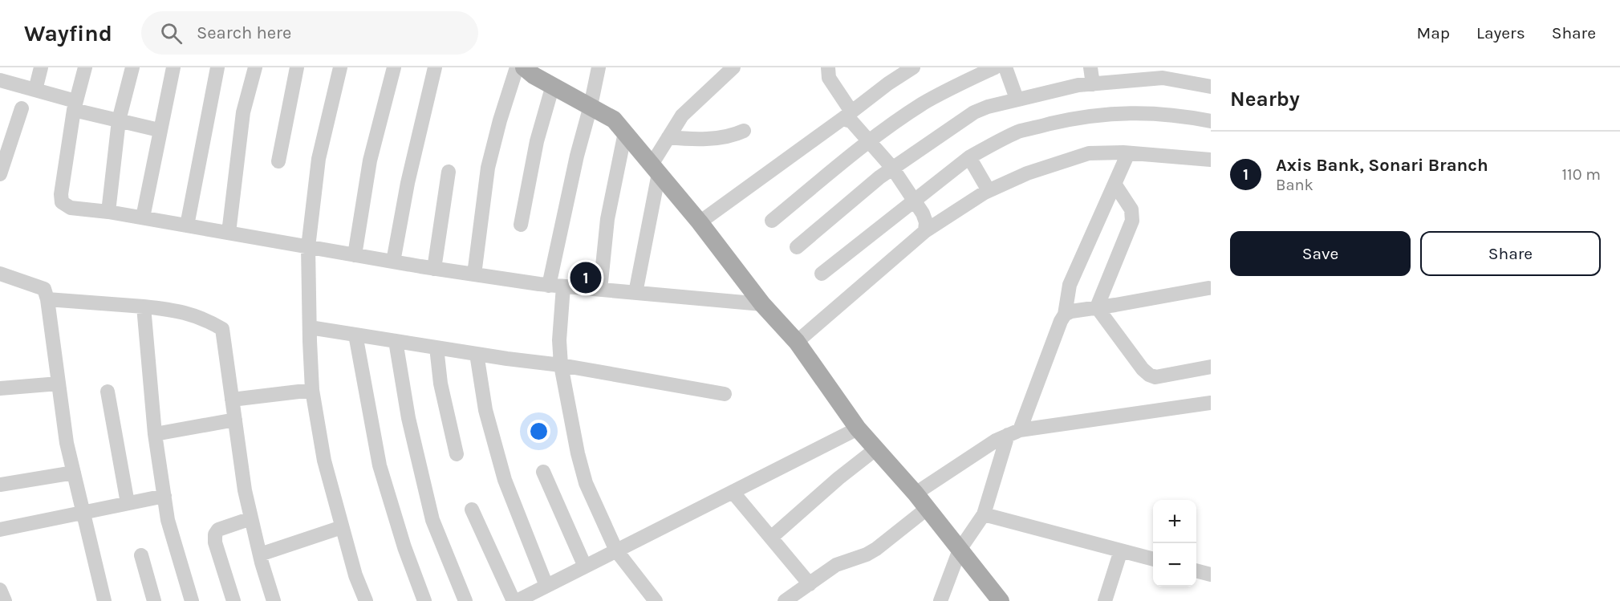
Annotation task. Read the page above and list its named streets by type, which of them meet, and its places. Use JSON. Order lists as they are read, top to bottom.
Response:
{
  "page": {
    "header": "Wayfind",
    "search": "Search here",
    "nav": ["Map", "Layers", "Share"],
    "heading": "Nearby",
    "list": [
      {
        "mark": "1",
        "name": "Axis Bank, Sonari Branch",
        "note": "Bank",
        "value": "110 m"
      }
    ],
    "buttons": ["Save", "Share"],
    "pins": "1",
    "map_buttons": ["+", "−"]
  }
}
